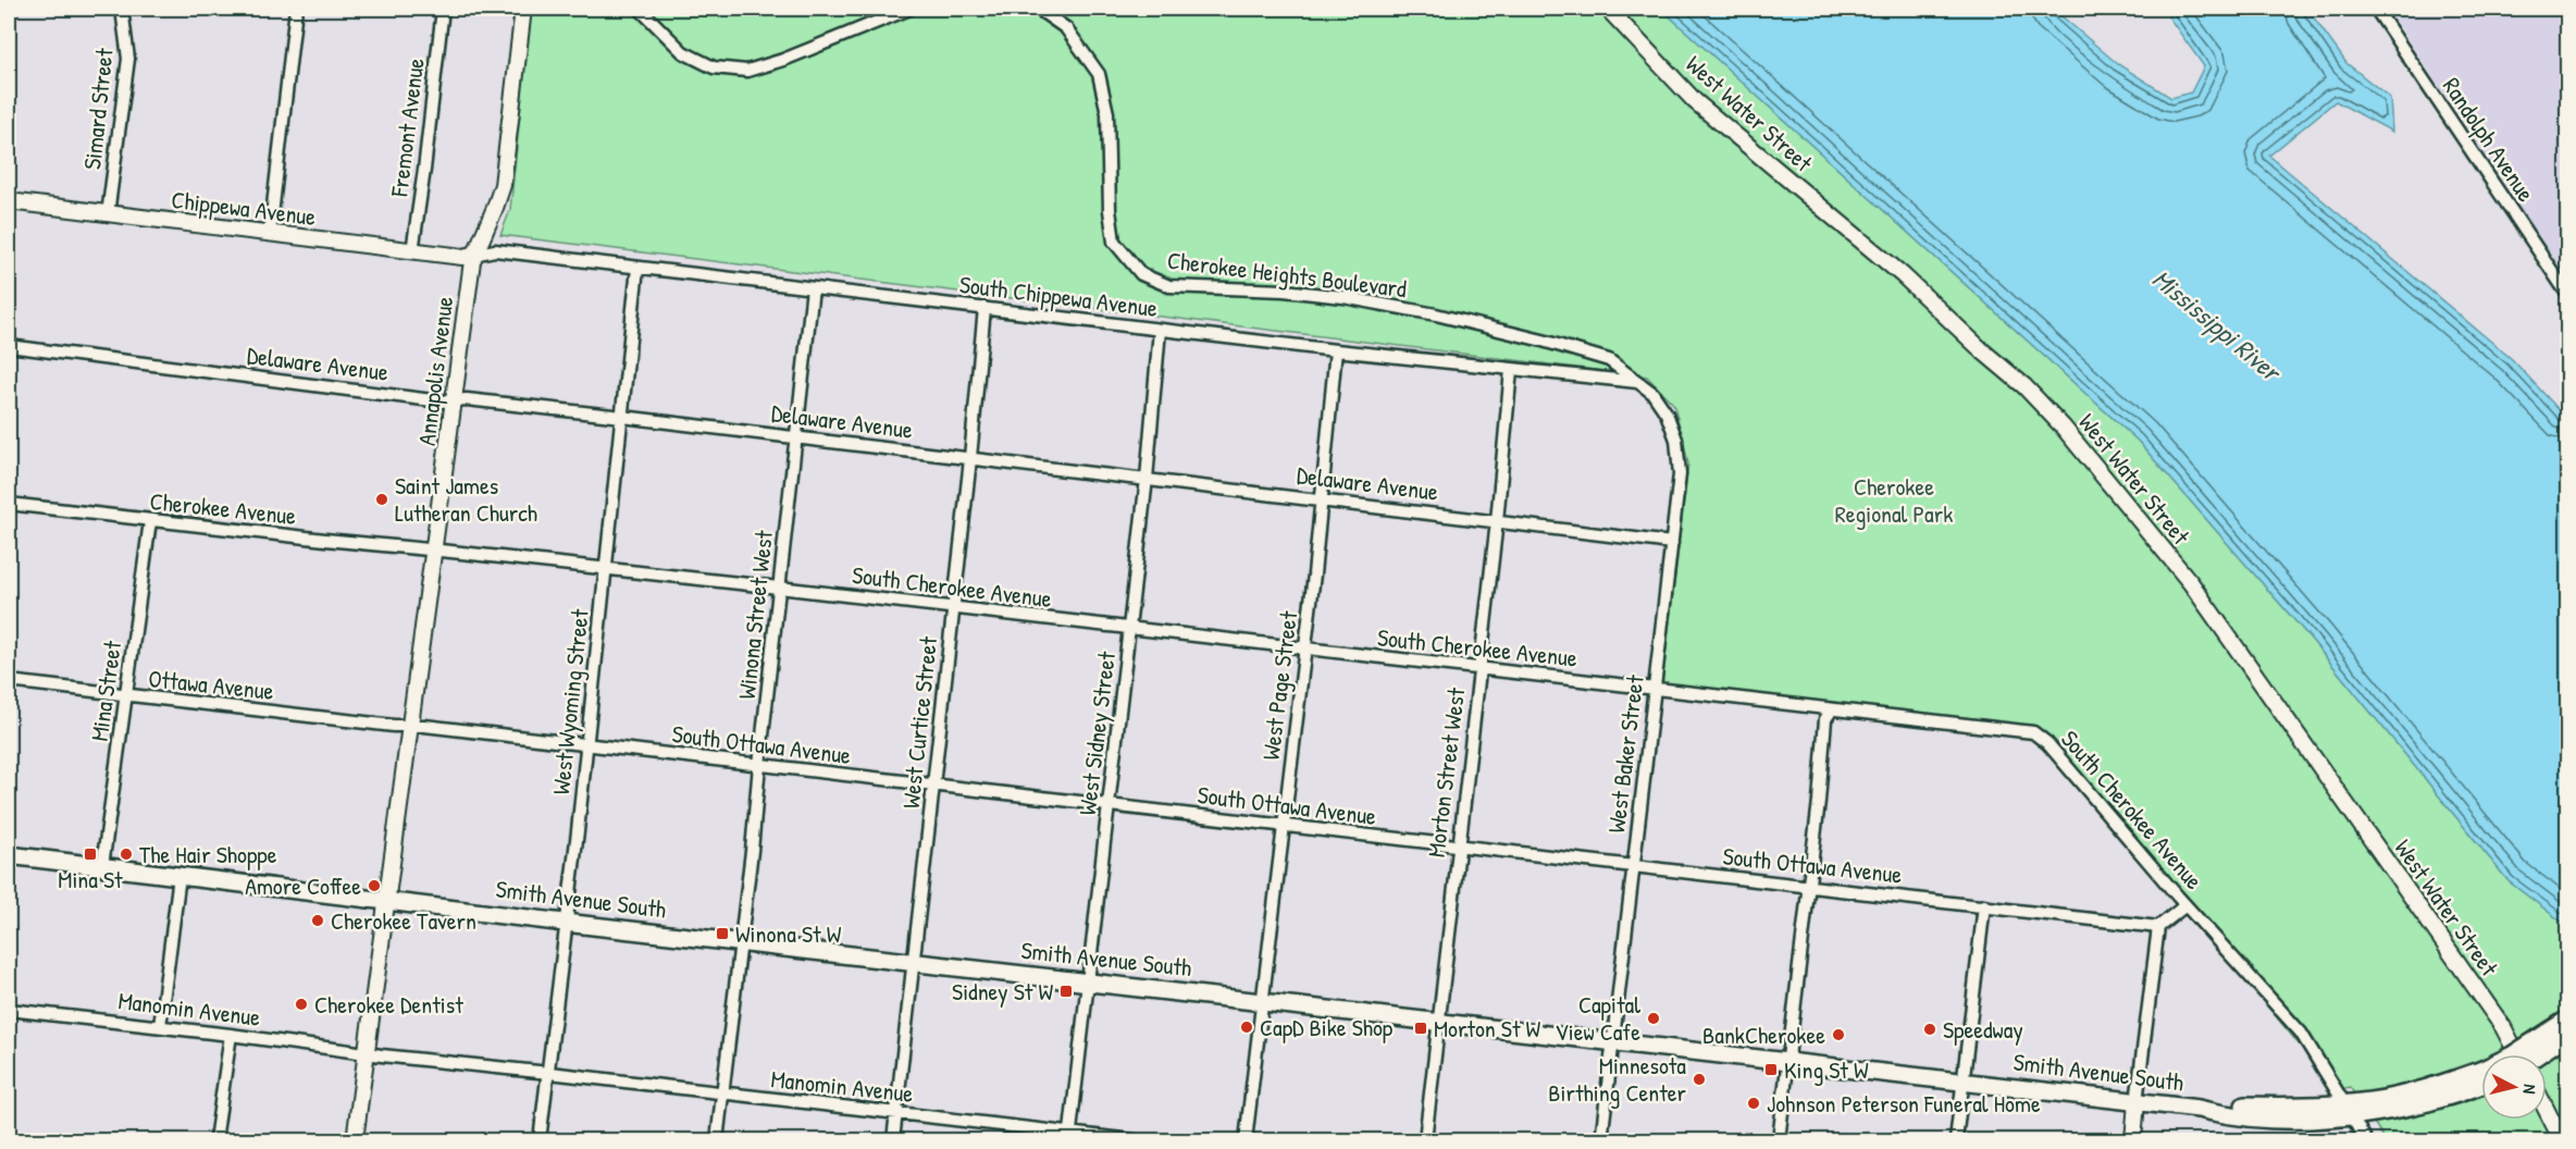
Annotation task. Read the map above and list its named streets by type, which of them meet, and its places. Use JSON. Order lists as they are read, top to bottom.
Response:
{
  "streets": {
    "main road": ["Smith Avenue South"],
    "street": [
      "Simard Street",
      "West Water Street",
      "Fremont Avenue",
      "Randolph Avenue",
      "Chippewa Avenue",
      "Cherokee Heights Boulevard",
      "South Chippewa Avenue",
      "Delaware Avenue",
      "Annapolis Avenue",
      "Cherokee Avenue",
      "South Cherokee Avenue",
      "Winona Street West",
      "Ottawa Avenue",
      "West Page Street",
      "Mina Street",
      "West Wyoming Street",
      "West Curtice Street",
      "West Sidney Street",
      "South Ottawa Avenue",
      "West Baker Street",
      "Morton Street West",
      "Manomin Avenue"
    ]
  },
  "crossings": [
    ["Simard Street", "Chippewa Avenue"],
    ["Fremont Avenue", "Chippewa Avenue"],
    ["Chippewa Avenue", "South Chippewa Avenue"],
    ["Chippewa Avenue", "Annapolis Avenue"],
    ["Cherokee Heights Boulevard", "South Chippewa Avenue"],
    ["Cherokee Heights Boulevard", "West Baker Street"],
    ["South Chippewa Avenue", "Annapolis Avenue"],
    ["South Chippewa Avenue", "Winona Street West"],
    ["South Chippewa Avenue", "West Page Street"],
    ["South Chippewa Avenue", "West Wyoming Street"],
    ["South Chippewa Avenue", "West Curtice Street"],
    ["South Chippewa Avenue", "West Sidney Street"],
    ["South Chippewa Avenue", "West Baker Street"],
    ["South Chippewa Avenue", "Morton Street West"],
    ["Delaware Avenue", "Annapolis Avenue"],
    ["Delaware Avenue", "Winona Street West"],
    ["Delaware Avenue", "West Page Street"],
    ["Delaware Avenue", "West Wyoming Street"],
    ["Delaware Avenue", "West Curtice Street"],
    ["Delaware Avenue", "West Sidney Street"],
    ["Delaware Avenue", "West Baker Street"],
    ["Delaware Avenue", "Morton Street West"],
    ["Annapolis Avenue", "Cherokee Avenue"],
    ["Annapolis Avenue", "South Cherokee Avenue"],
    ["Annapolis Avenue", "Ottawa Avenue"],
    ["Annapolis Avenue", "South Ottawa Avenue"],
    ["Annapolis Avenue", "Smith Avenue South"],
    ["Annapolis Avenue", "Manomin Avenue"],
    ["Cherokee Avenue", "South Cherokee Avenue"],
    ["Cherokee Avenue", "Mina Street"],
    ["South Cherokee Avenue", "Winona Street West"],
    ["South Cherokee Avenue", "West Page Street"],
    ["South Cherokee Avenue", "West Wyoming Street"],
    ["South Cherokee Avenue", "West Curtice Street"],
    ["South Cherokee Avenue", "West Sidney Street"],
    ["South Cherokee Avenue", "West Baker Street"],
    ["South Cherokee Avenue", "Morton Street West"],
    ["South Cherokee Avenue", "Smith Avenue South"],
    ["Winona Street West", "South Ottawa Avenue"],
    ["Winona Street West", "Smith Avenue South"],
    ["Winona Street West", "Manomin Avenue"],
    ["Ottawa Avenue", "Mina Street"],
    ["Ottawa Avenue", "South Ottawa Avenue"],
    ["West Page Street", "South Ottawa Avenue"],
    ["West Page Street", "Smith Avenue South"],
    ["Mina Street", "Smith Avenue South"],
    ["West Wyoming Street", "South Ottawa Avenue"],
    ["West Wyoming Street", "Smith Avenue South"],
    ["West Wyoming Street", "Manomin Avenue"],
    ["West Curtice Street", "South Ottawa Avenue"],
    ["West Curtice Street", "Smith Avenue South"],
    ["West Curtice Street", "Manomin Avenue"],
    ["West Sidney Street", "South Ottawa Avenue"],
    ["West Sidney Street", "Smith Avenue South"],
    ["West Sidney Street", "Manomin Avenue"],
    ["South Ottawa Avenue", "West Baker Street"],
    ["South Ottawa Avenue", "Morton Street West"],
    ["West Baker Street", "Smith Avenue South"],
    ["Morton Street West", "Smith Avenue South"]
  ],
  "water": ["Mississippi River"],
  "parks": ["Cherokee Regional Park"],
  "places": {
    "other": [
      "Saint James Lutheran Church",
      "The Hair Shoppe",
      "Amore Coffee",
      "Cherokee Tavern",
      "Cherokee Dentist",
      "Capital View Cafe",
      "CapD Bike Shop",
      "Speedway",
      "BankCherokee",
      "Minnesota Birthing Center",
      "Johnson Peterson Funeral Home"
    ],
    "transit": [
      "Mina St",
      "Winona St W",
      "Sidney St W",
      "Morton St W",
      "King St W"
    ]
  },
  "north": "right"
}
